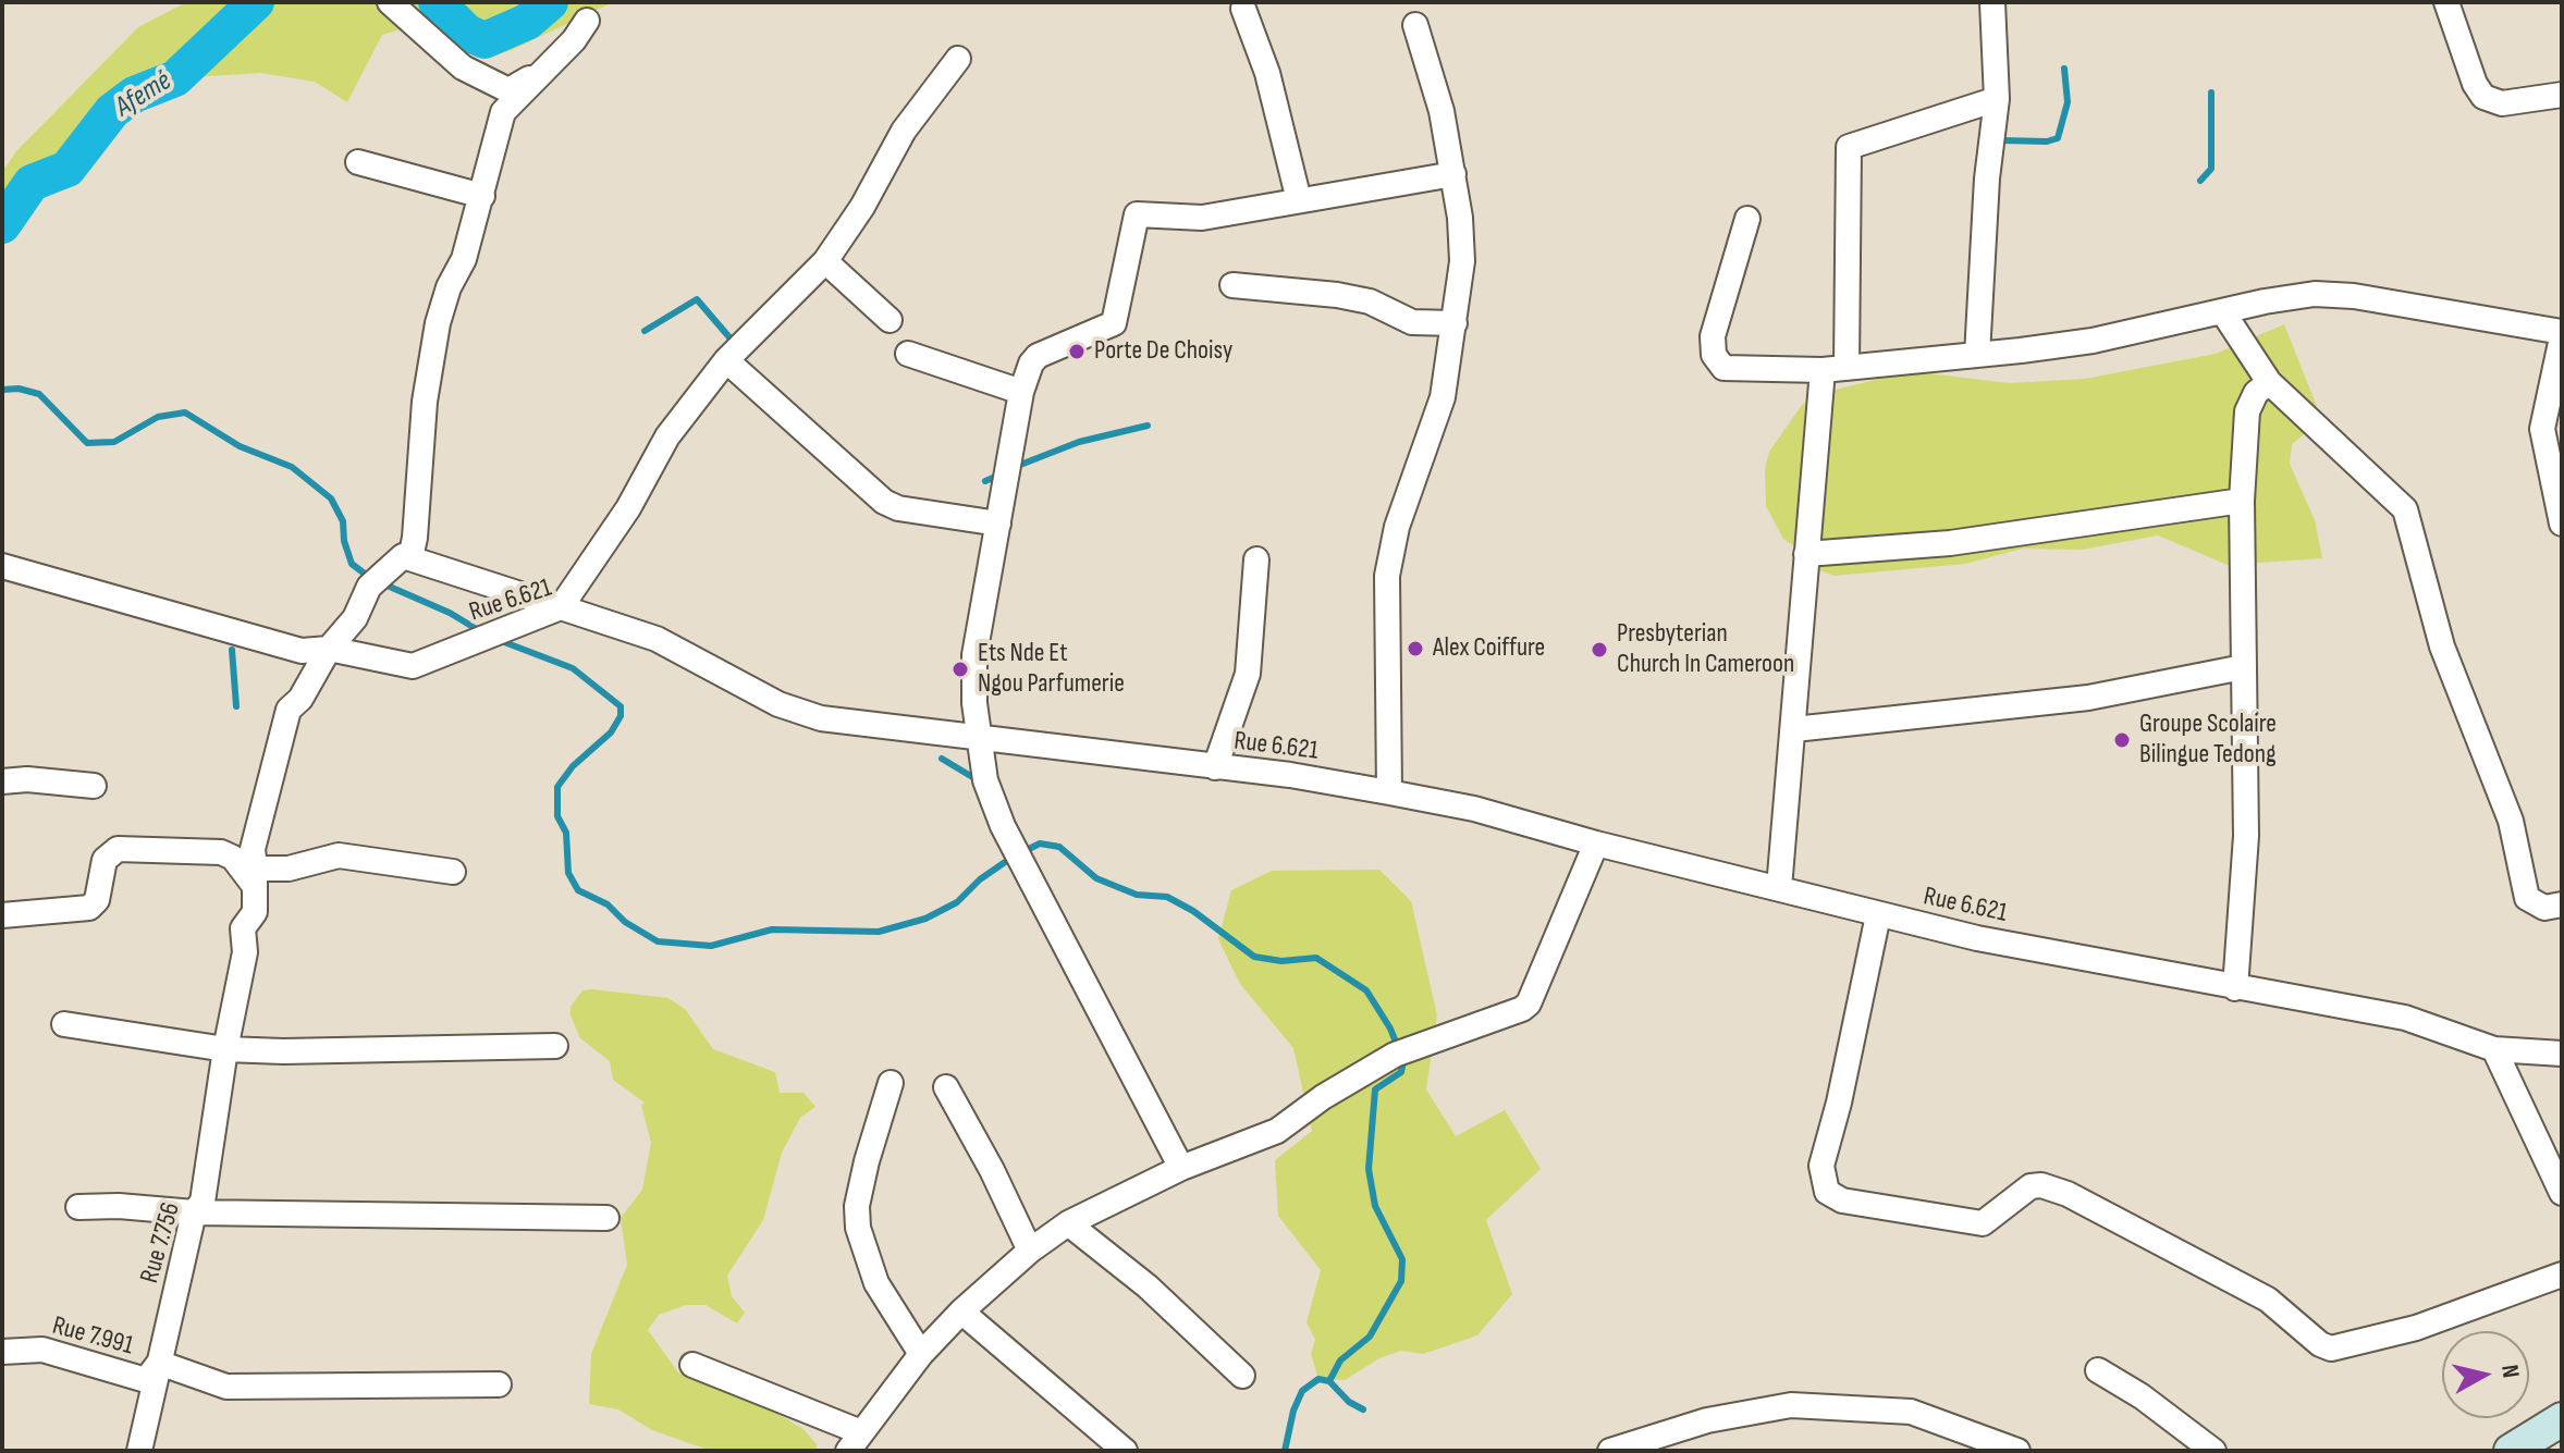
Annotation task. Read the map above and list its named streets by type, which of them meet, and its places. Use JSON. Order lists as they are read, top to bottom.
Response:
{
  "streets": {
    "street": ["Rue 6.621", "Rue 7.756", "Rue 7.991"]
  },
  "crossings": [
    ["Rue 6.621", "Rue 7.756"],
    ["Rue 7.756", "Rue 7.991"]
  ],
  "water": ["Afemé"],
  "places": [
    "Porte De Choisy",
    "Alex Coiffure",
    "Presbyterian Church In Cameroon",
    "Ets Nde Et Ngou Parfumerie",
    "Groupe Scolaire Bilingue Tedong"
  ],
  "north": "right"
}
